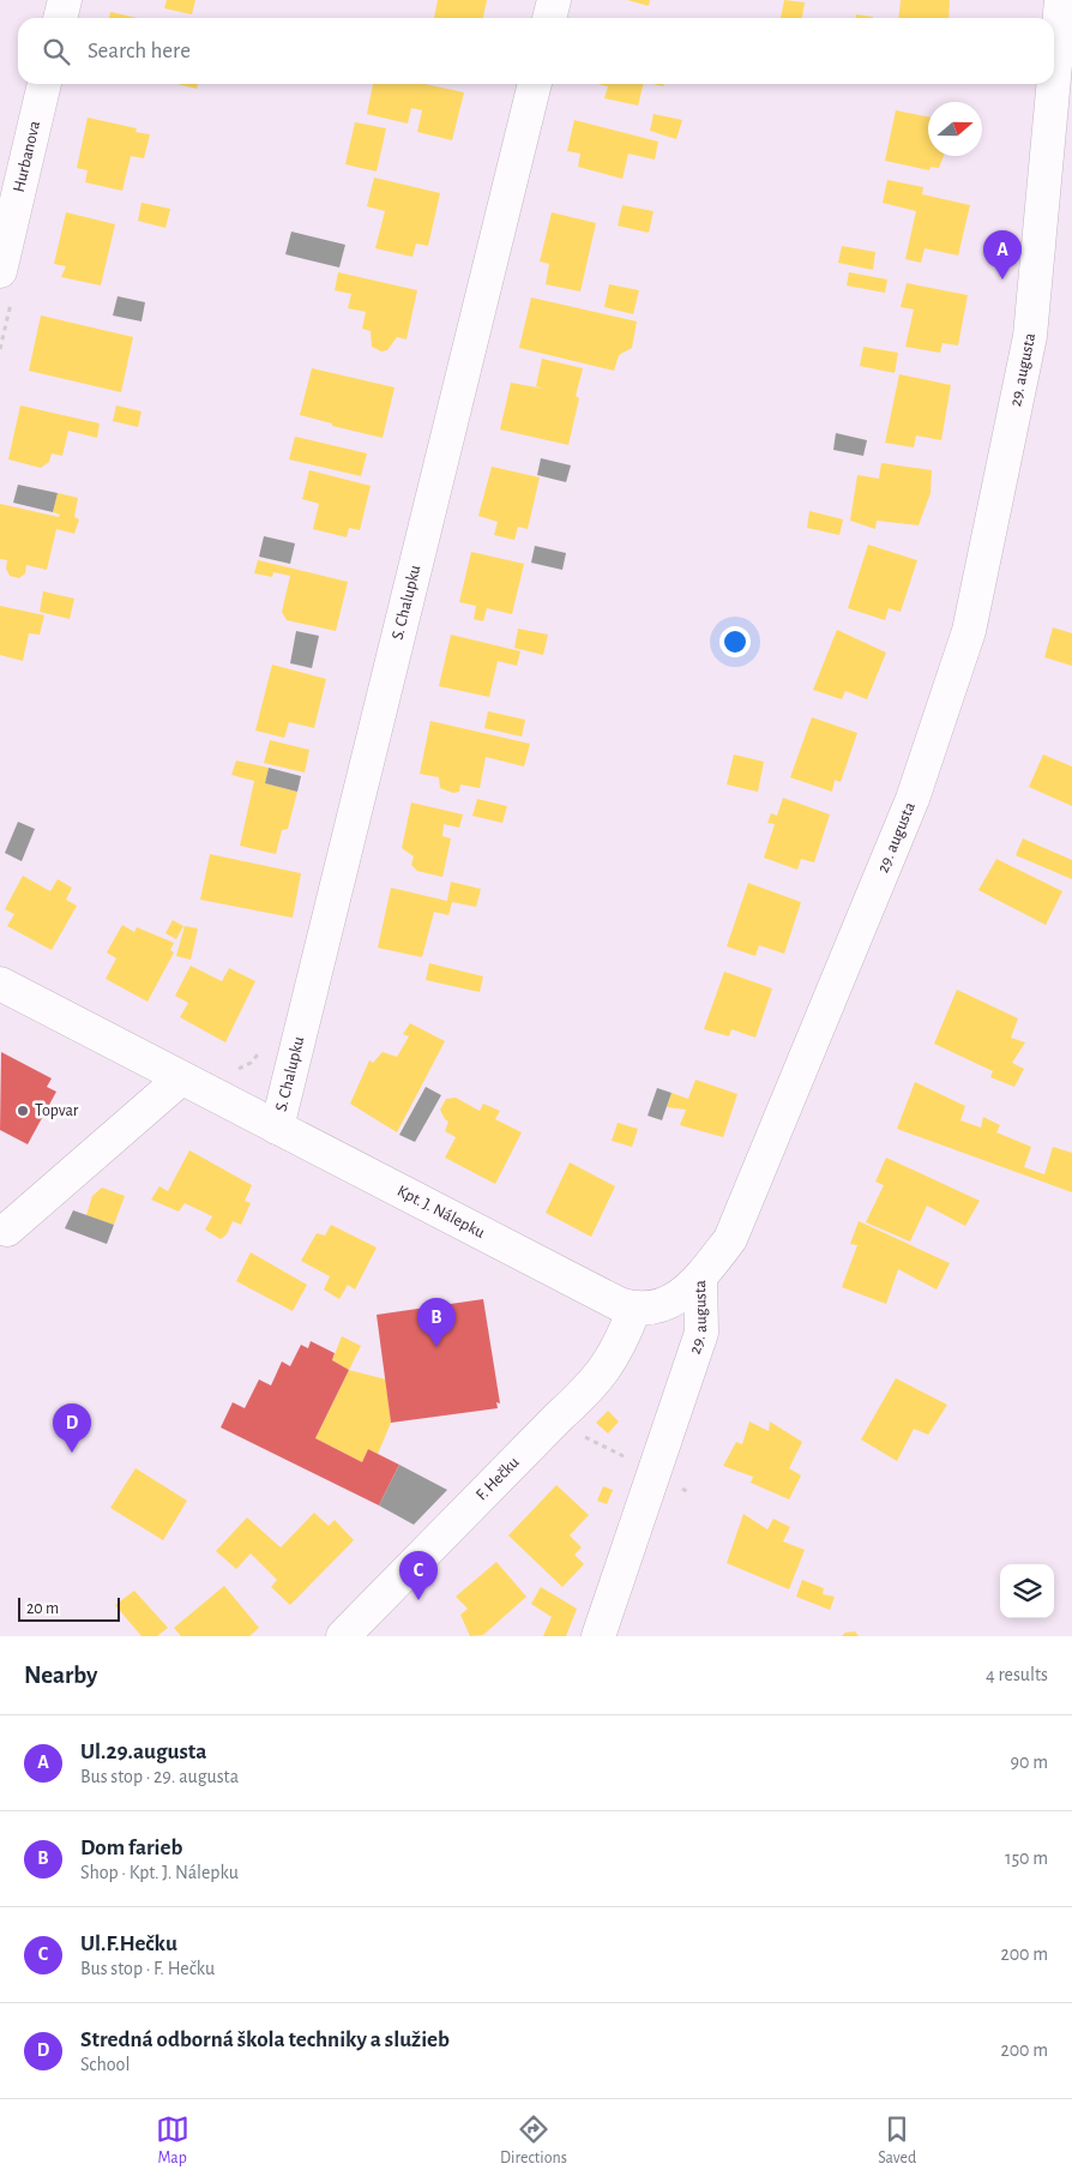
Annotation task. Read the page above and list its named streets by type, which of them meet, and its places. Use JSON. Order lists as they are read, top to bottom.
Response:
{
  "streets": {
    "street": [
      "Hurbanova",
      "29. augusta",
      "S. Chalupku",
      "Kpt. J. Nálepku",
      "F. Hečku"
    ]
  },
  "crossings": [
    ["S. Chalupku", "Kpt. J. Nálepku"],
    ["Kpt. J. Nálepku", "F. Hečku"]
  ],
  "places": ["Topvar"],
  "scale_bar": "20 m",
  "north": "right",
  "page": {
    "search": "Search here",
    "pins": [
      "A",
      "B",
      "D",
      "C"
    ],
    "scale": "20 m",
    "heading": ["Nearby", "4 results"],
    "list": [
      {
        "mark": "A",
        "name": "Ul.29.augusta",
        "note": "Bus stop · 29. augusta",
        "value": "90 m"
      },
      {
        "mark": "B",
        "name": "Dom farieb",
        "note": "Shop · Kpt. J. Nálepku",
        "value": "150 m"
      },
      {
        "mark": "C",
        "name": "Ul.F.Hečku",
        "note": "Bus stop · F. Hečku",
        "value": "200 m"
      },
      {
        "mark": "D",
        "name": "Stredná odborná škola techniky a služieb",
        "note": "School",
        "value": "200 m"
      }
    ],
    "nav": ["Map", "Directions", "Saved"]
  }
}
